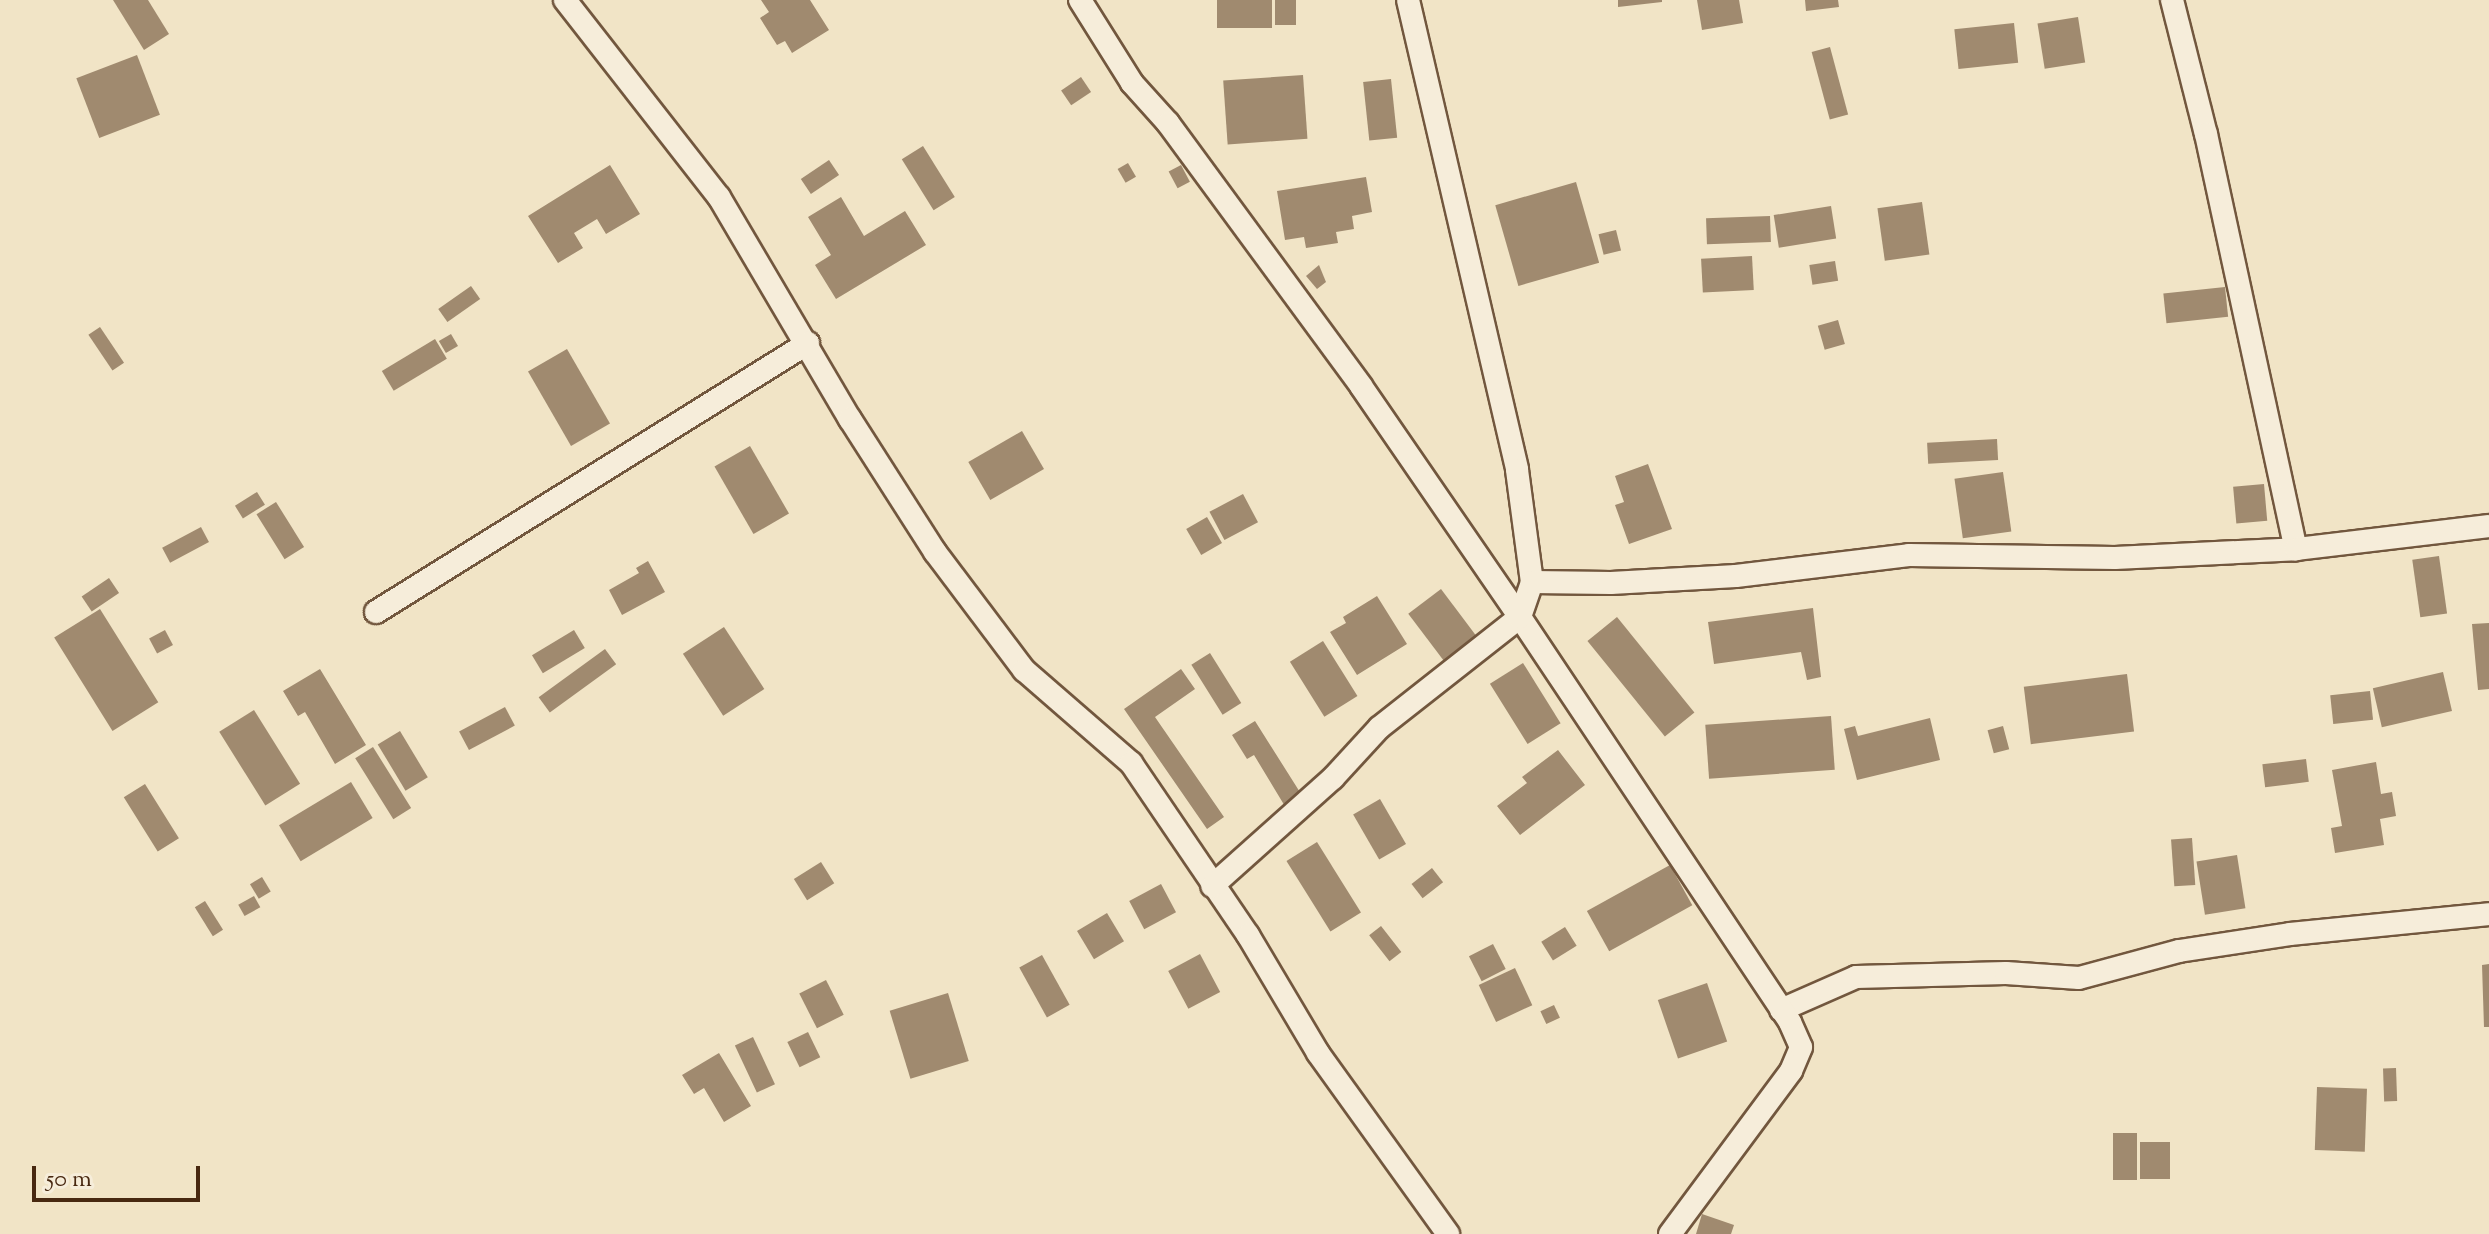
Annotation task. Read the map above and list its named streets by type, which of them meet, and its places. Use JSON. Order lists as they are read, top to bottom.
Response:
{
  "scale_bar": "50 m"
}
